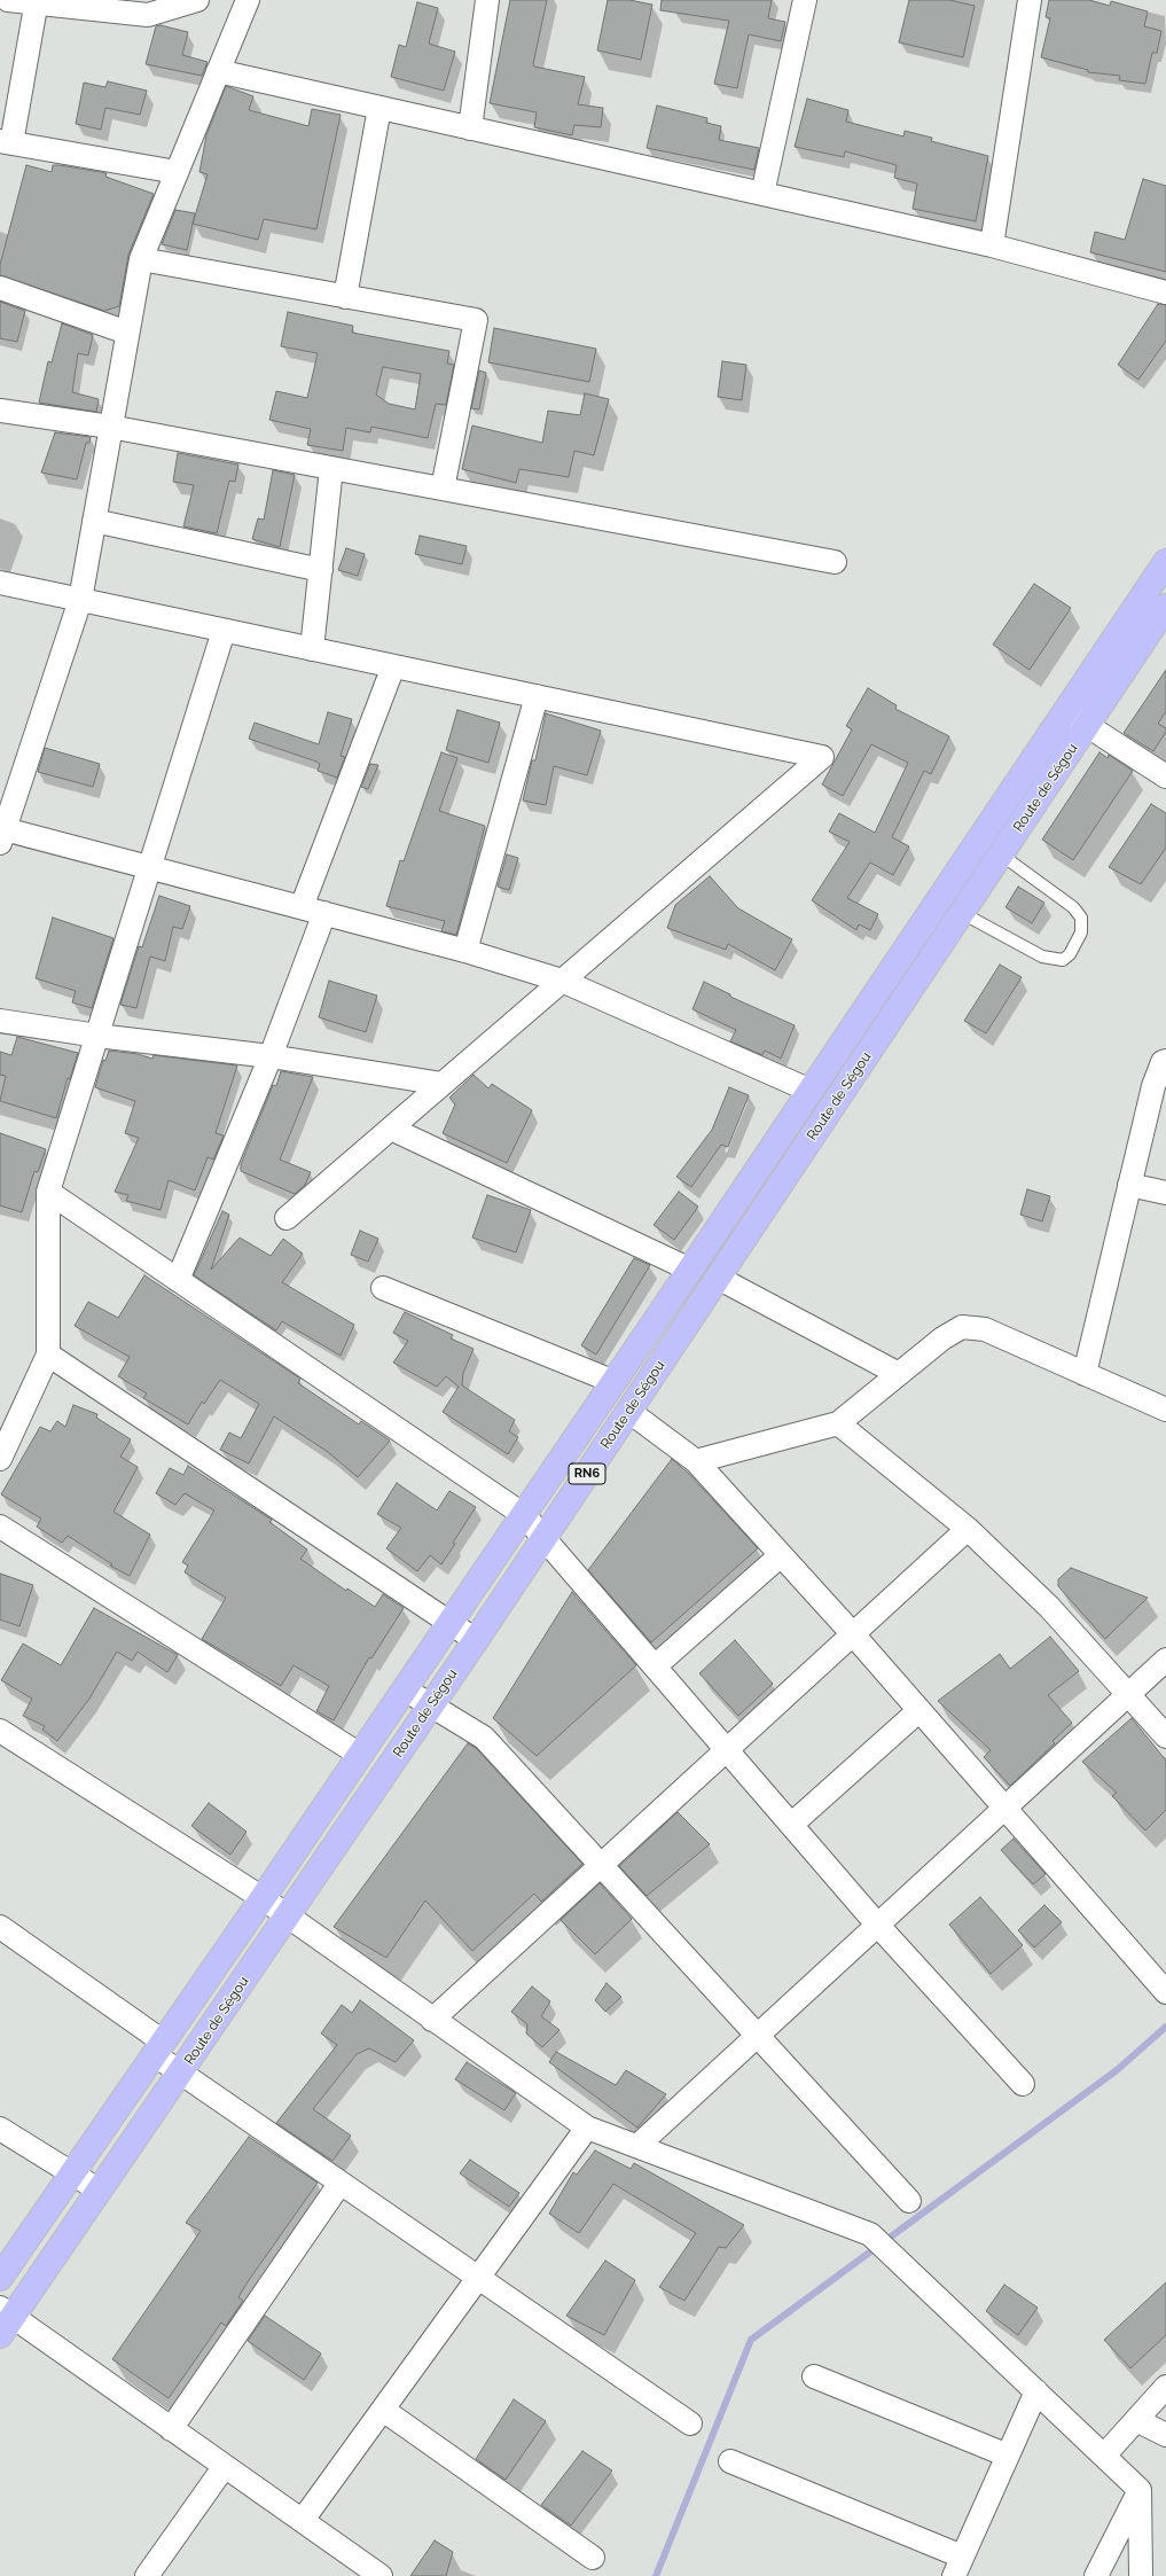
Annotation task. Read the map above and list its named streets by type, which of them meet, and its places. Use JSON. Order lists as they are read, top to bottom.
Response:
{
  "streets": {
    "highway": ["Route de Ségou", "RN6"]
  }
}
